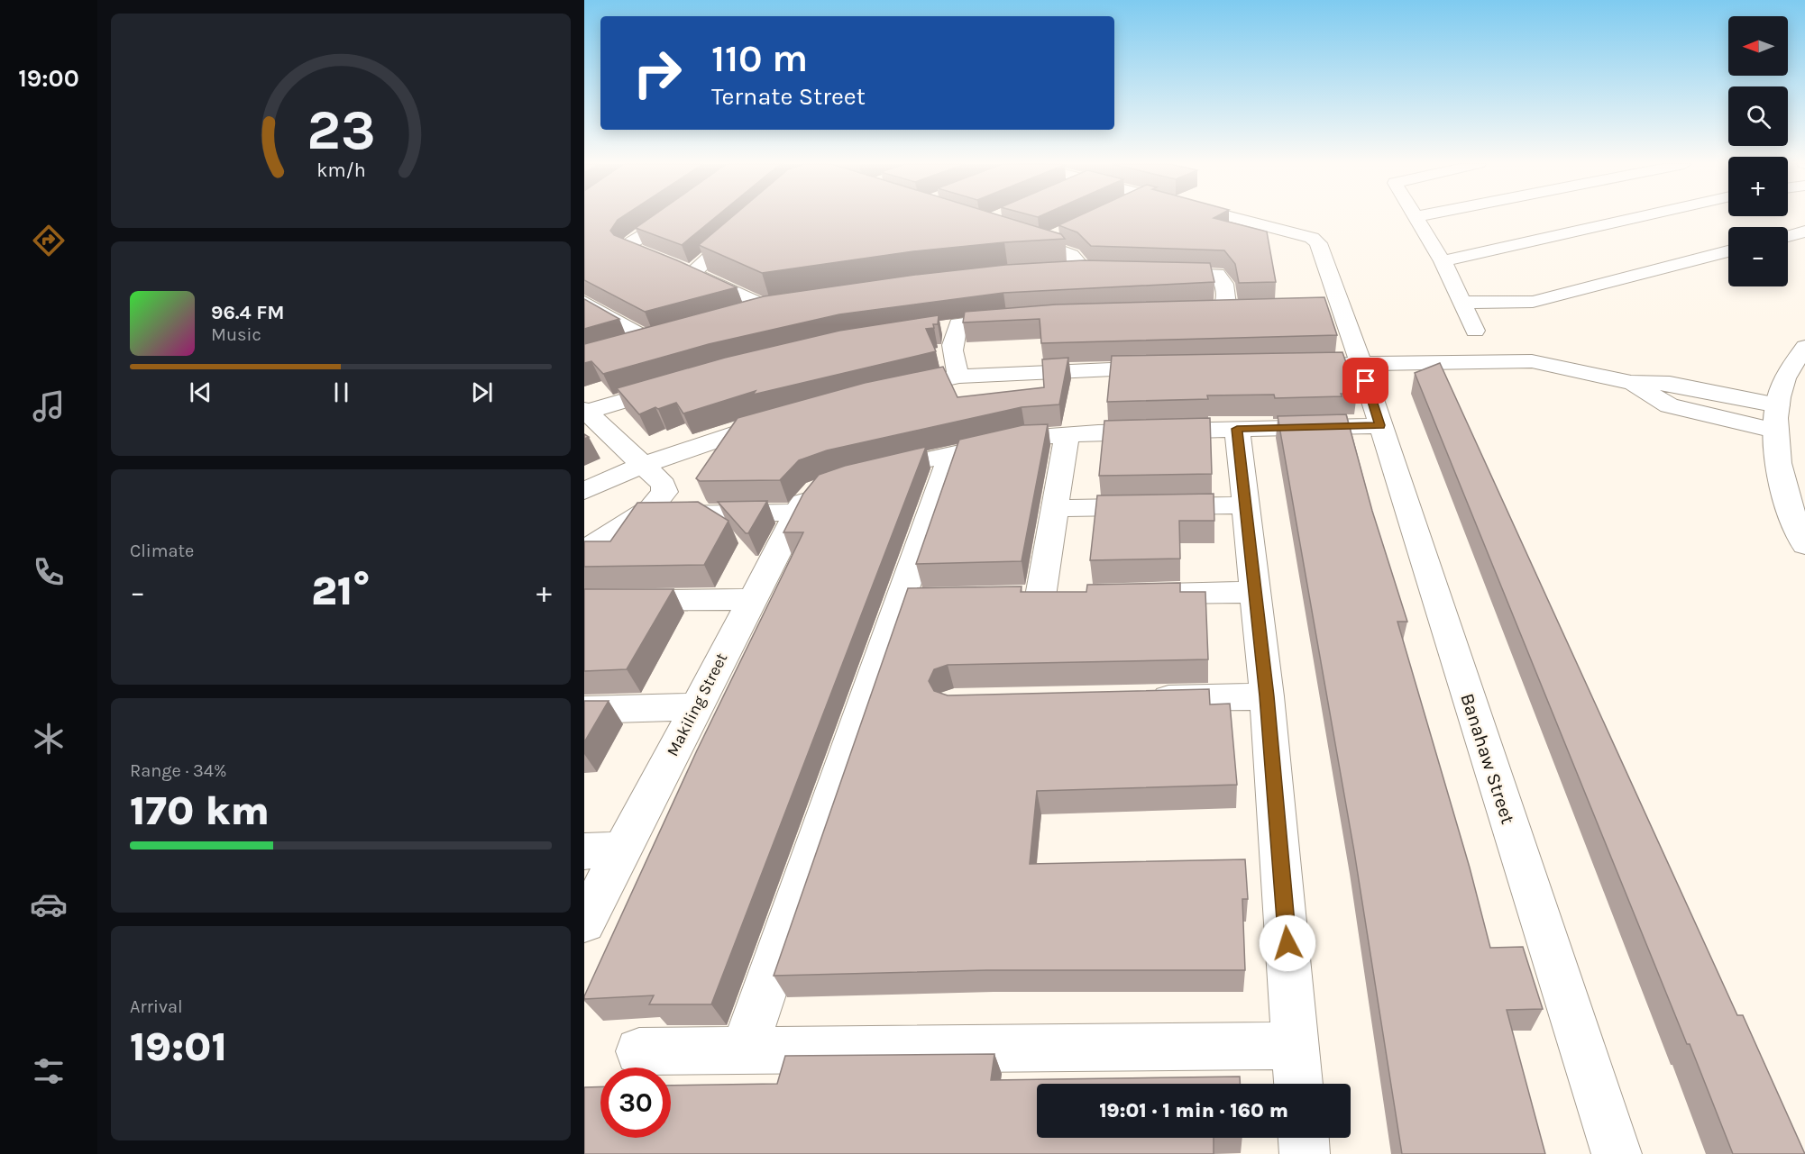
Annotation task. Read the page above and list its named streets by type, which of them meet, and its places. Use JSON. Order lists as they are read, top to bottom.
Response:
{
  "streets": {
    "street": ["Makiling Street", "Banahaw Street"]
  },
  "north": "left",
  "page": {
    "tabs": "19:00",
    "map_buttons": ["+", "−"],
    "turn": ["110 m", "Ternate Street"],
    "song": ["96.4 FM", "Music"],
    "tile": [
      "Climate",
      ["Range · 34%", "170 km"],
      ["Arrival", "19:01"]
    ],
    "heat": ["−", "21°", "+"],
    "limit": "30",
    "trip": "19:01 · 1 min · 160 m",
    "gauge": ["23", "km/h"]
  }
}
